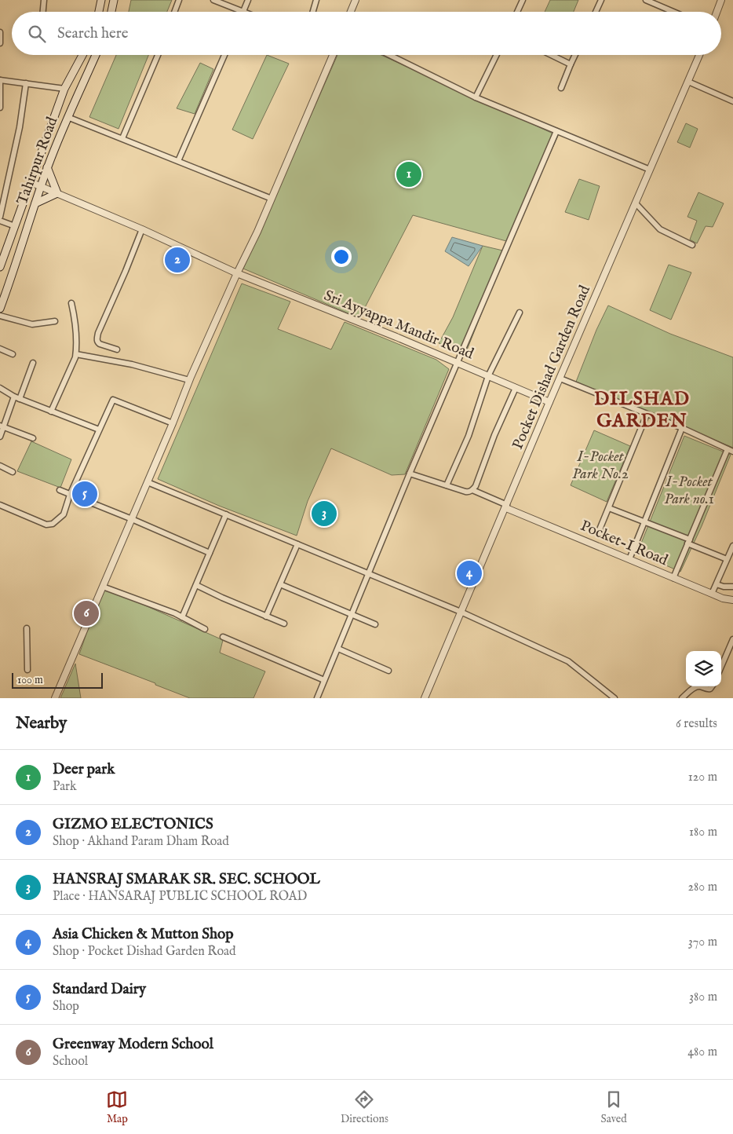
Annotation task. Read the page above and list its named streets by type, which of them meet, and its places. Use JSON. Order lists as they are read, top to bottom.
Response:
{
  "streets": {
    "main road": ["Tahirpur Road"],
    "street": ["Sri Ayyappa Mandir Road", "Pocket Dishad Garden Road", "Pocket-I Road"]
  },
  "crossings": [
    ["Tahirpur Road", "Sri Ayyappa Mandir Road"],
    ["Sri Ayyappa Mandir Road", "Pocket Dishad Garden Road"],
    ["Pocket Dishad Garden Road", "Pocket-I Road"]
  ],
  "districts": ["DILSHAD GARDEN"],
  "parks": ["I-Pocket Park No.2", "I-Pocket Park no.1"],
  "scale_bar": "100 m",
  "page": {
    "search": "Search here",
    "pins": [
      "1",
      "2",
      "5",
      "3",
      "4",
      "6"
    ],
    "scale": "100 m",
    "heading": ["Nearby", "6 results"],
    "list": [
      {
        "mark": "1",
        "name": "Deer park",
        "note": "Park",
        "value": "120 m"
      },
      {
        "mark": "2",
        "name": "GIZMO ELECTONICS",
        "note": "Shop · Akhand Param Dham Road",
        "value": "180 m"
      },
      {
        "mark": "3",
        "name": "HANSRAJ SMARAK SR. SEC. SCHOOL",
        "note": "Place · HANSARAJ PUBLIC SCHOOL ROAD",
        "value": "280 m"
      },
      {
        "mark": "4",
        "name": "Asia Chicken & Mutton Shop",
        "note": "Shop · Pocket Dishad Garden Road",
        "value": "370 m"
      },
      {
        "mark": "5",
        "name": "Standard Dairy",
        "note": "Shop",
        "value": "380 m"
      },
      {
        "mark": "6",
        "name": "Greenway Modern School",
        "note": "School",
        "value": "480 m"
      }
    ],
    "nav": ["Map", "Directions", "Saved"]
  }
}
